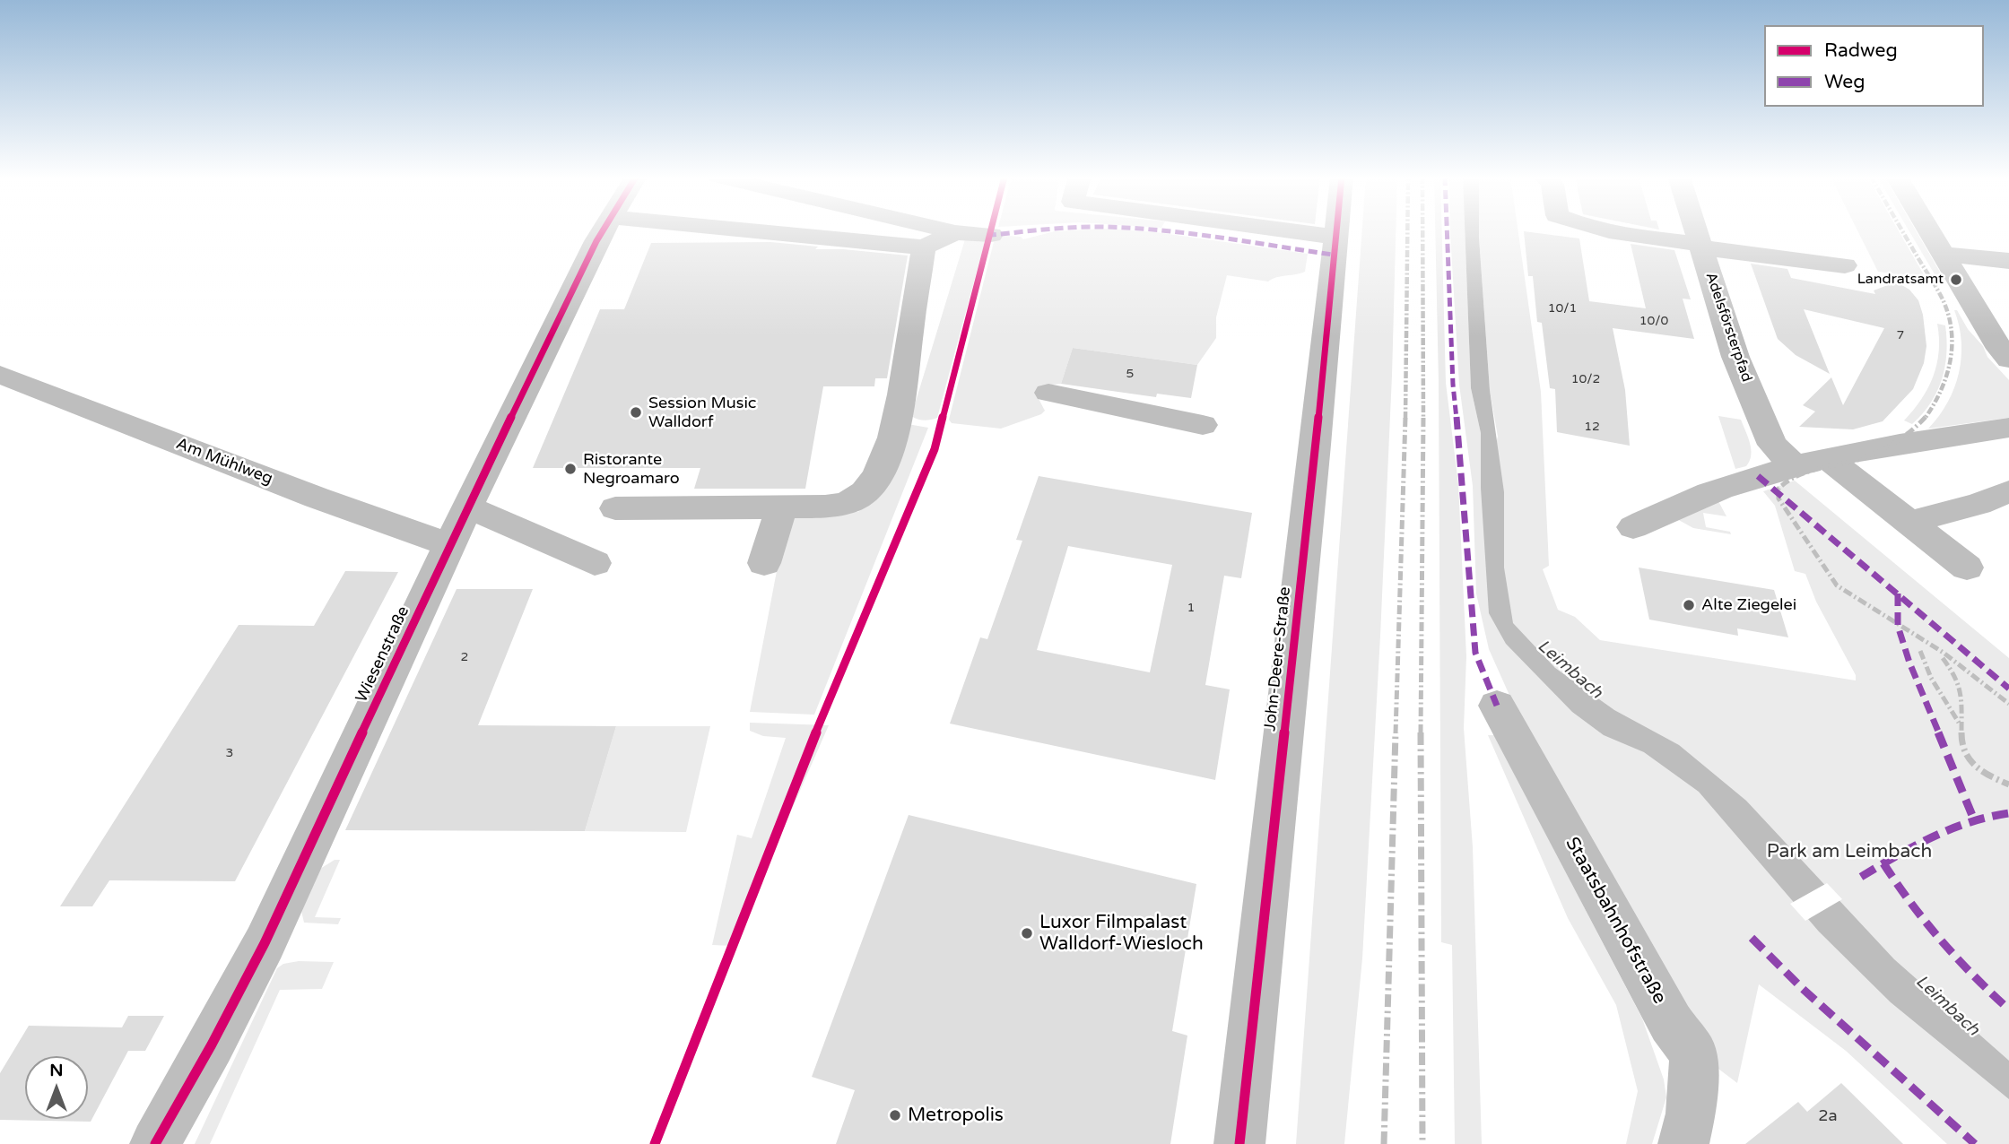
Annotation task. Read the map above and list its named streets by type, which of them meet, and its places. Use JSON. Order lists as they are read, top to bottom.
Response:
{
  "streets": {
    "street": [
      "Adelsförsterpfad",
      "Am Mühlweg",
      "Wiesenstraße",
      "John-Deere-Straße",
      "Staatsbahnhofstraße"
    ]
  },
  "crossings": [
    ["Am Mühlweg", "Wiesenstraße"]
  ],
  "water": ["Leimbach"],
  "parks": ["Park am Leimbach"],
  "places": [
    "Landratsamt",
    "Session Music Walldorf",
    "Ristorante Negroamaro",
    "Alte Ziegelei",
    "Luxor Filmpalast Walldorf-Wiesloch",
    "Metropolis"
  ],
  "house_numbers": [
    "10/1",
    "10/0",
    "7",
    "5",
    "10/2",
    "12",
    "1",
    "2",
    "3",
    "2a"
  ],
  "legend": ["Radweg", "Weg"],
  "north": "top"
}
